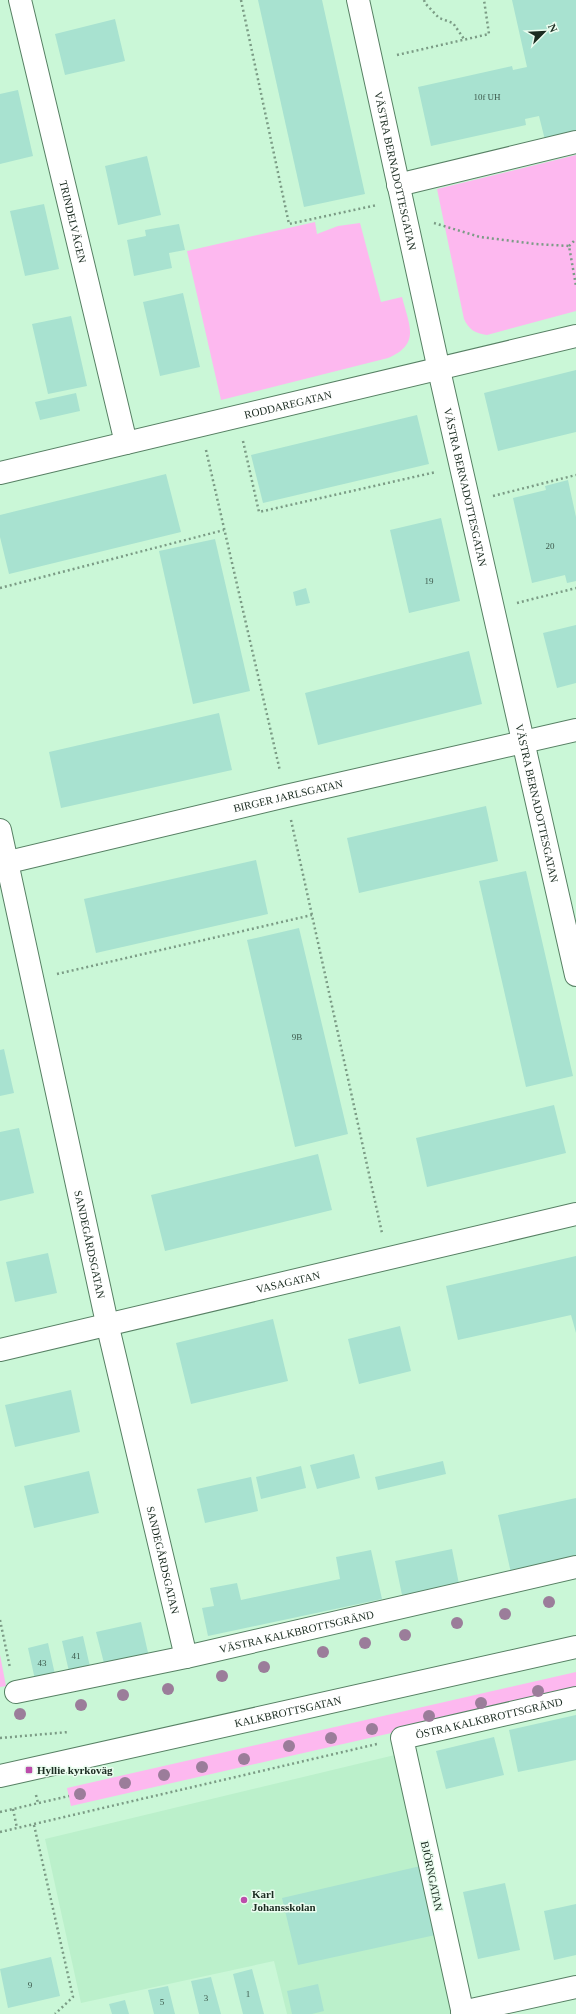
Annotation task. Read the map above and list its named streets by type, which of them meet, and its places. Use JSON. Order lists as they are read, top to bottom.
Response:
{
  "streets": {
    "street": [
      "VÄSTRA BERNADOTTESGATAN",
      "TRINDELVÄGEN",
      "RODDAREGATAN",
      "BIRGER JARLSGATAN",
      "SANDEGÅRDSGATAN",
      "VASAGATAN",
      "VÄSTRA KALKBROTTSGRÄND",
      "KALKBROTTSGATAN",
      "ÖSTRA KALKBROTTSGRÄND",
      "BJÖRNGATAN"
    ]
  },
  "crossings": [
    ["VÄSTRA BERNADOTTESGATAN", "RODDAREGATAN"],
    ["VÄSTRA BERNADOTTESGATAN", "BIRGER JARLSGATAN"],
    ["TRINDELVÄGEN", "RODDAREGATAN"],
    ["BIRGER JARLSGATAN", "SANDEGÅRDSGATAN"],
    ["SANDEGÅRDSGATAN", "VASAGATAN"],
    ["SANDEGÅRDSGATAN", "VÄSTRA KALKBROTTSGRÄND"],
    ["ÖSTRA KALKBROTTSGRÄND", "BJÖRNGATAN"]
  ],
  "places": {
    "transit": ["Hyllie kyrkoväg"],
    "other": ["Karl Johansskolan"]
  },
  "house_numbers": [
    "10f UH",
    "20",
    "19",
    "9B",
    "41",
    "43",
    "9",
    "1",
    "3",
    "5"
  ],
  "north": "top right"
}
